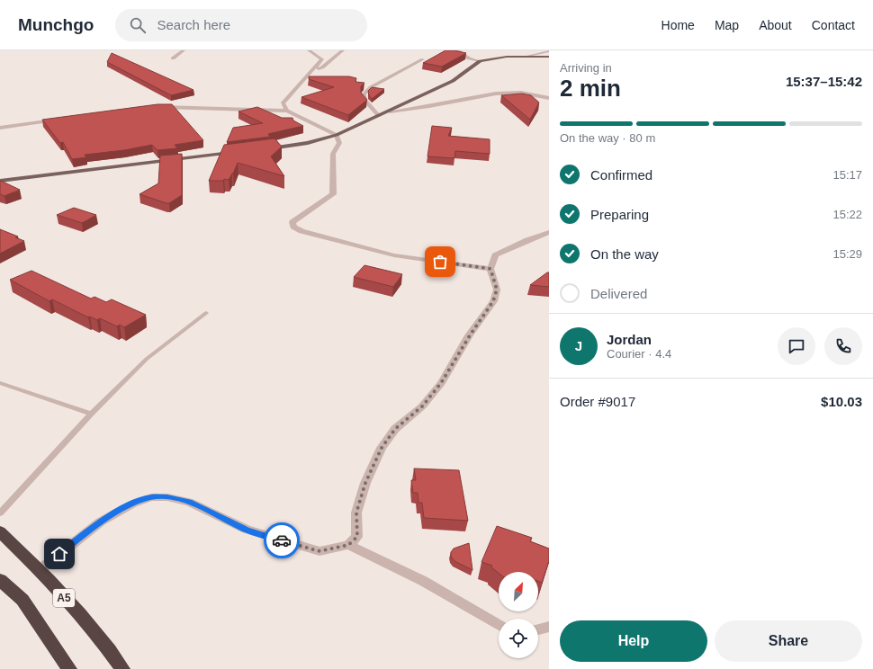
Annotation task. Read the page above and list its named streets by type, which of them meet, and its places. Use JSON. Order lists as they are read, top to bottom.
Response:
{
  "streets": {
    "highway": ["A5"]
  },
  "north": "top right",
  "page": {
    "header": "Munchgo",
    "search": "Search here",
    "nav": [
      "Home",
      "Map",
      "About",
      "Contact"
    ],
    "heading": ["2 min", "Arriving in", "15:37–15:42"],
    "panel": [
      "Jordan",
      "Courier · 4.4",
      "Order #9017",
      "$10.03"
    ],
    "bar": "On the way · 80 m",
    "list": [
      ["Confirmed", "15:17"],
      ["Preparing", "15:22"],
      ["On the way", "15:29"],
      "Delivered"
    ],
    "round": "J",
    "buttons": ["Help", "Share"]
  }
}
